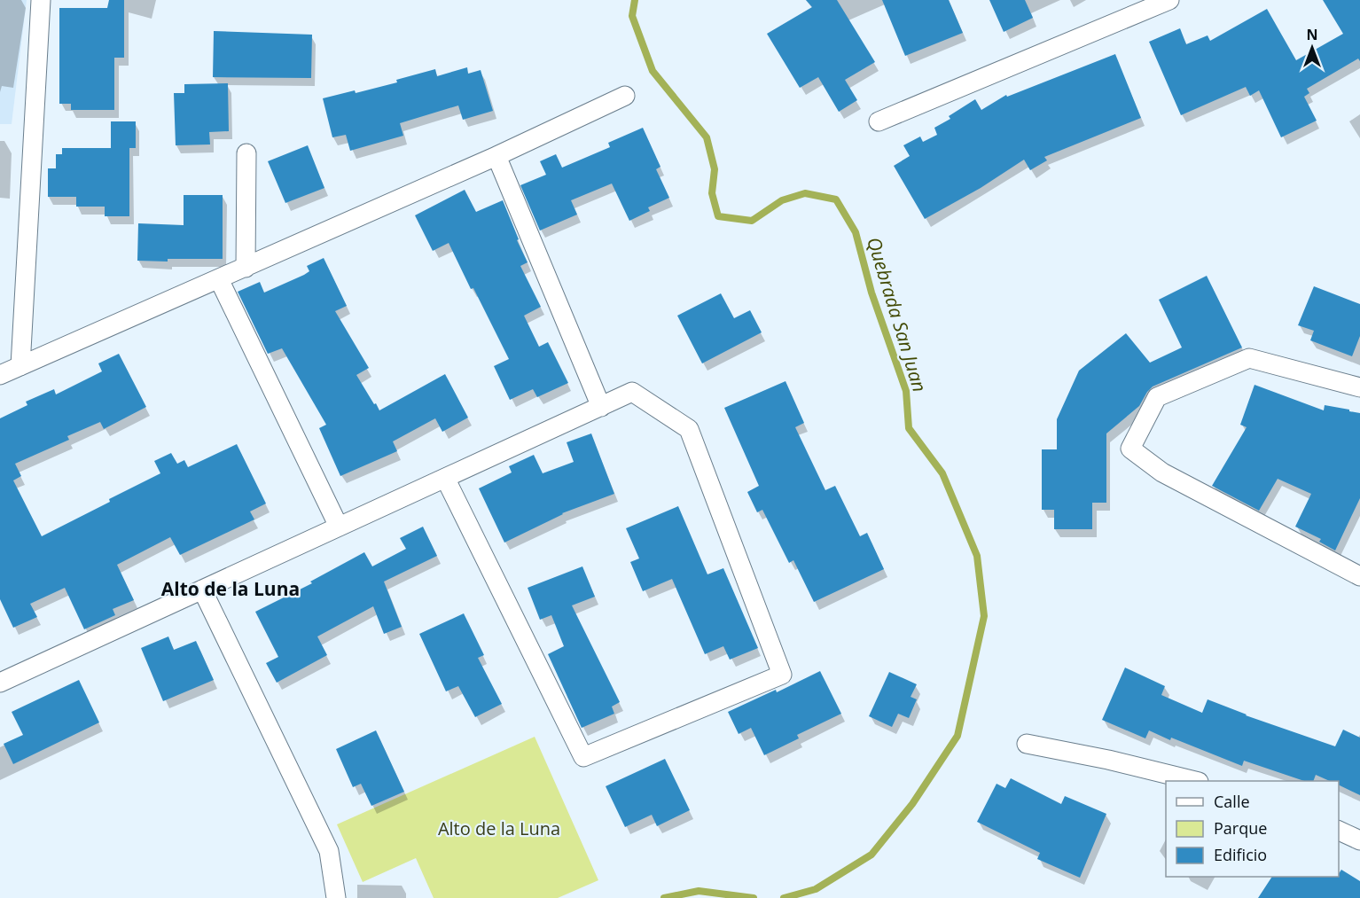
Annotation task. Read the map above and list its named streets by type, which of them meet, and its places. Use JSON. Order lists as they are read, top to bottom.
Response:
{
  "districts": ["Alto de la Luna"],
  "water": ["Quebrada San Juan"],
  "parks": ["Alto de la Luna"],
  "legend": ["Calle", "Parque", "Edificio"],
  "north": "top"
}
